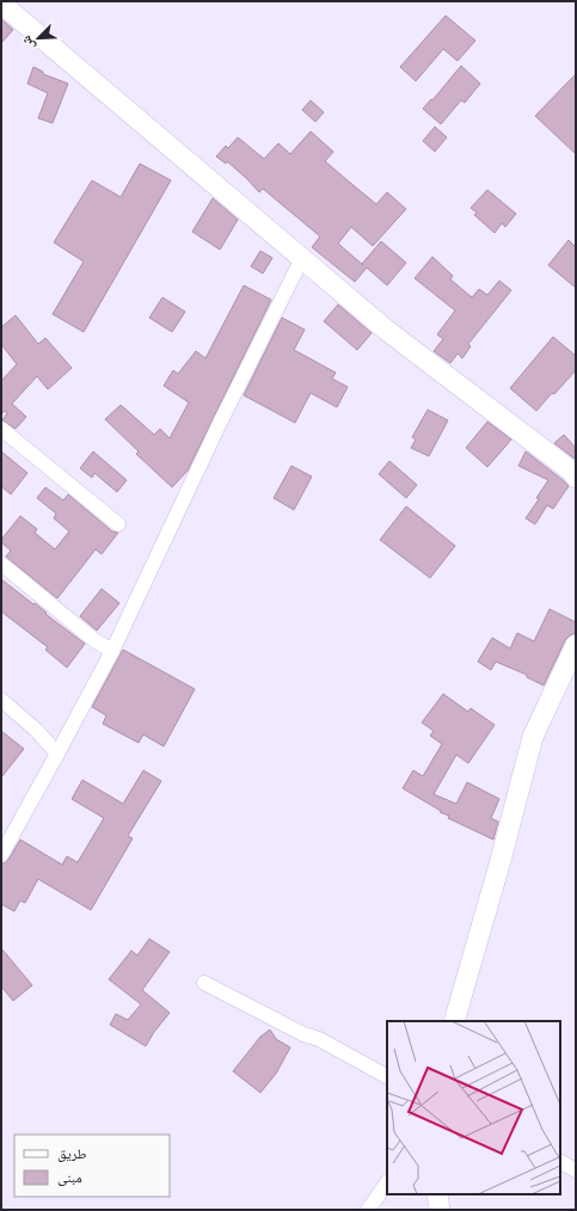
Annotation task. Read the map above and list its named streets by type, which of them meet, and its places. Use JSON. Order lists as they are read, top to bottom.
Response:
{
  "legend": ["طريق", "مبنى"],
  "north": "bottom left"
}
